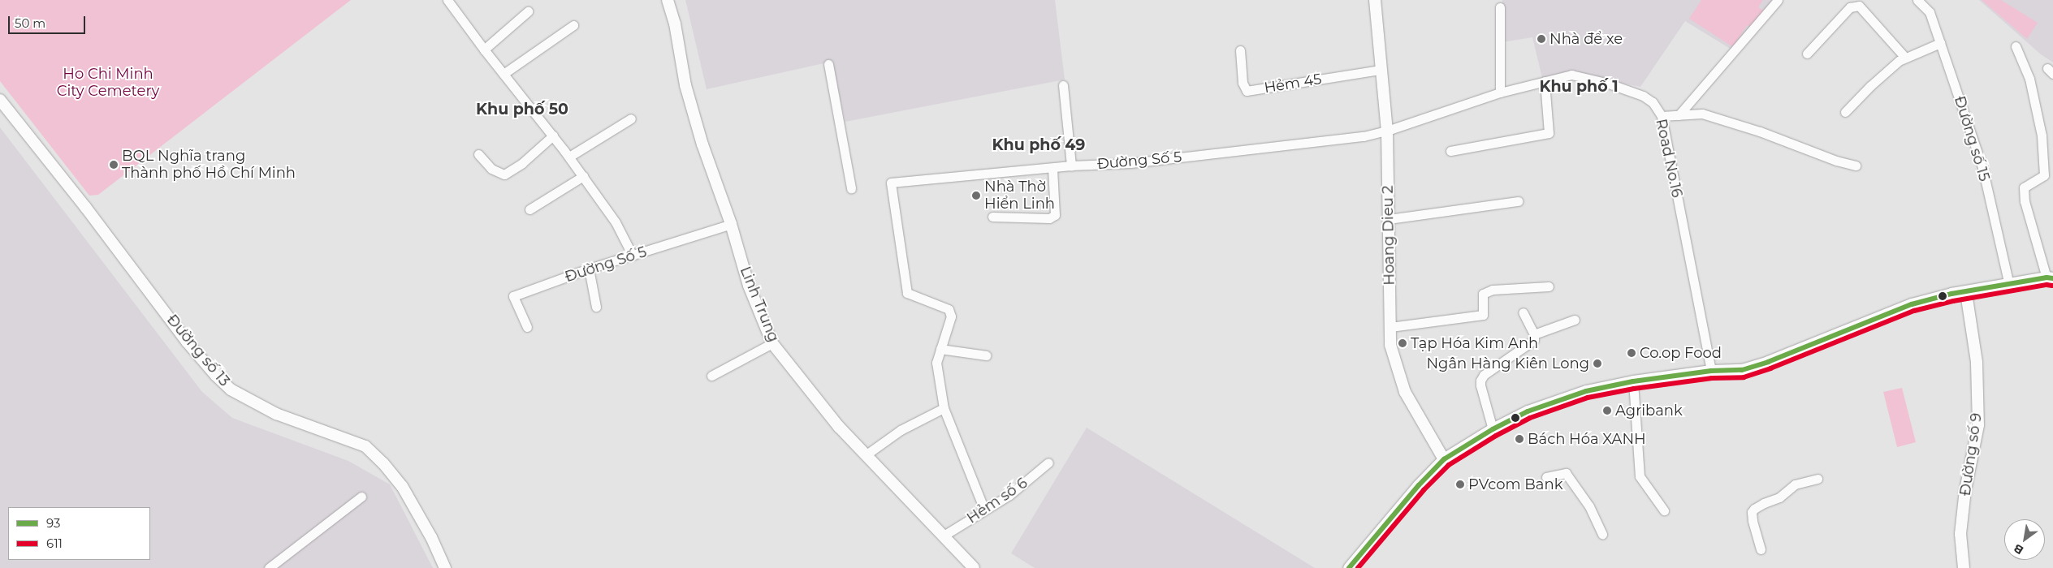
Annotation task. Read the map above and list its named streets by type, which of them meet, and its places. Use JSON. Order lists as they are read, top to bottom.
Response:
{
  "streets": {
    "street": [
      "Hẻm 45",
      "Đường số 15",
      "Road No.16",
      "Đường Số 5",
      "Hoang Dieu 2",
      "Linh Trung",
      "Đường số 13",
      "Đường số 9",
      "Hẻm số 6"
    ]
  },
  "crossings": [
    ["Hẻm 45", "Hoang Dieu 2"],
    ["Road No.16", "Đường Số 5"],
    ["Road No.16", "Hoang Dieu 2"],
    ["Đường Số 5", "Hoang Dieu 2"],
    ["Đường Số 5", "Linh Trung"],
    ["Linh Trung", "Hẻm số 6"]
  ],
  "districts": ["Khu phố 1", "Khu phố 50", "Khu phố 49"],
  "parks": ["Ho Chi Minh City Cemetery"],
  "places": [
    "Nhà để xe",
    "BQL Nghĩa trang Thành phố Hồ Chí Minh",
    "Nhà Thờ Hiển Linh",
    "Tạp Hóa Kim Anh",
    "Co.op Food",
    "Ngân Hàng Kiên Long",
    "Agribank",
    "Bách Hóa XANH",
    "PVcom Bank"
  ],
  "lines": ["transit line 93", "transit line 611"],
  "legend": ["93", "611"],
  "scale_bar": "50 m",
  "north": "bottom left"
}
